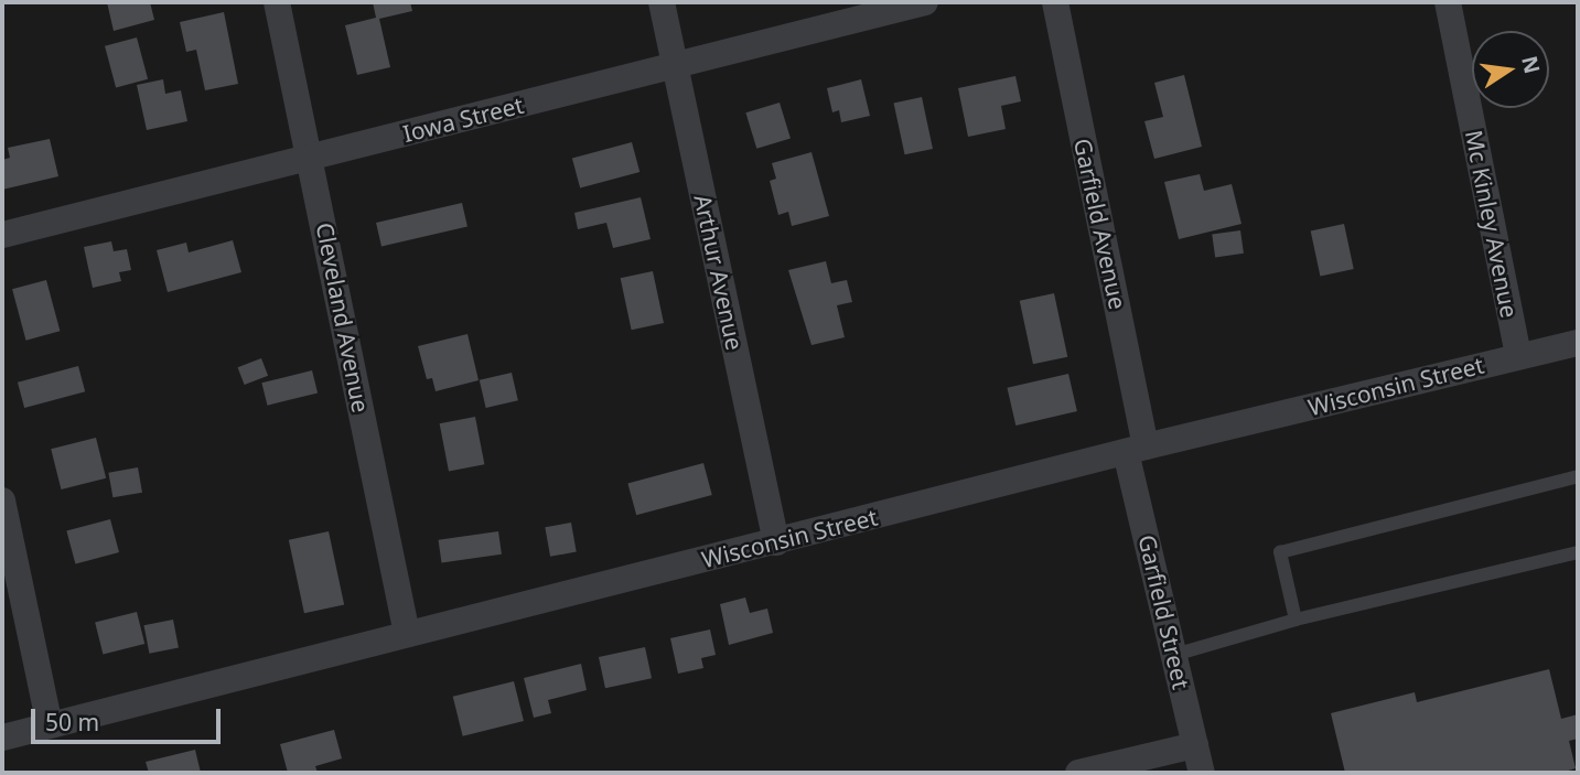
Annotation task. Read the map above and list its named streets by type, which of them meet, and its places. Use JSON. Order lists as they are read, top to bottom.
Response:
{
  "streets": {
    "street": [
      "Iowa Street",
      "Garfield Avenue",
      "Mc Kinley Avenue",
      "Arthur Avenue",
      "Cleveland Avenue",
      "Wisconsin Street",
      "Garfield Street"
    ]
  },
  "crossings": [
    ["Iowa Street", "Arthur Avenue"],
    ["Iowa Street", "Cleveland Avenue"],
    ["Garfield Avenue", "Wisconsin Street"],
    ["Garfield Avenue", "Garfield Street"],
    ["Mc Kinley Avenue", "Wisconsin Street"],
    ["Arthur Avenue", "Wisconsin Street"],
    ["Cleveland Avenue", "Wisconsin Street"],
    ["Wisconsin Street", "Garfield Street"]
  ],
  "scale_bar": "50 m",
  "north": "right"
}
